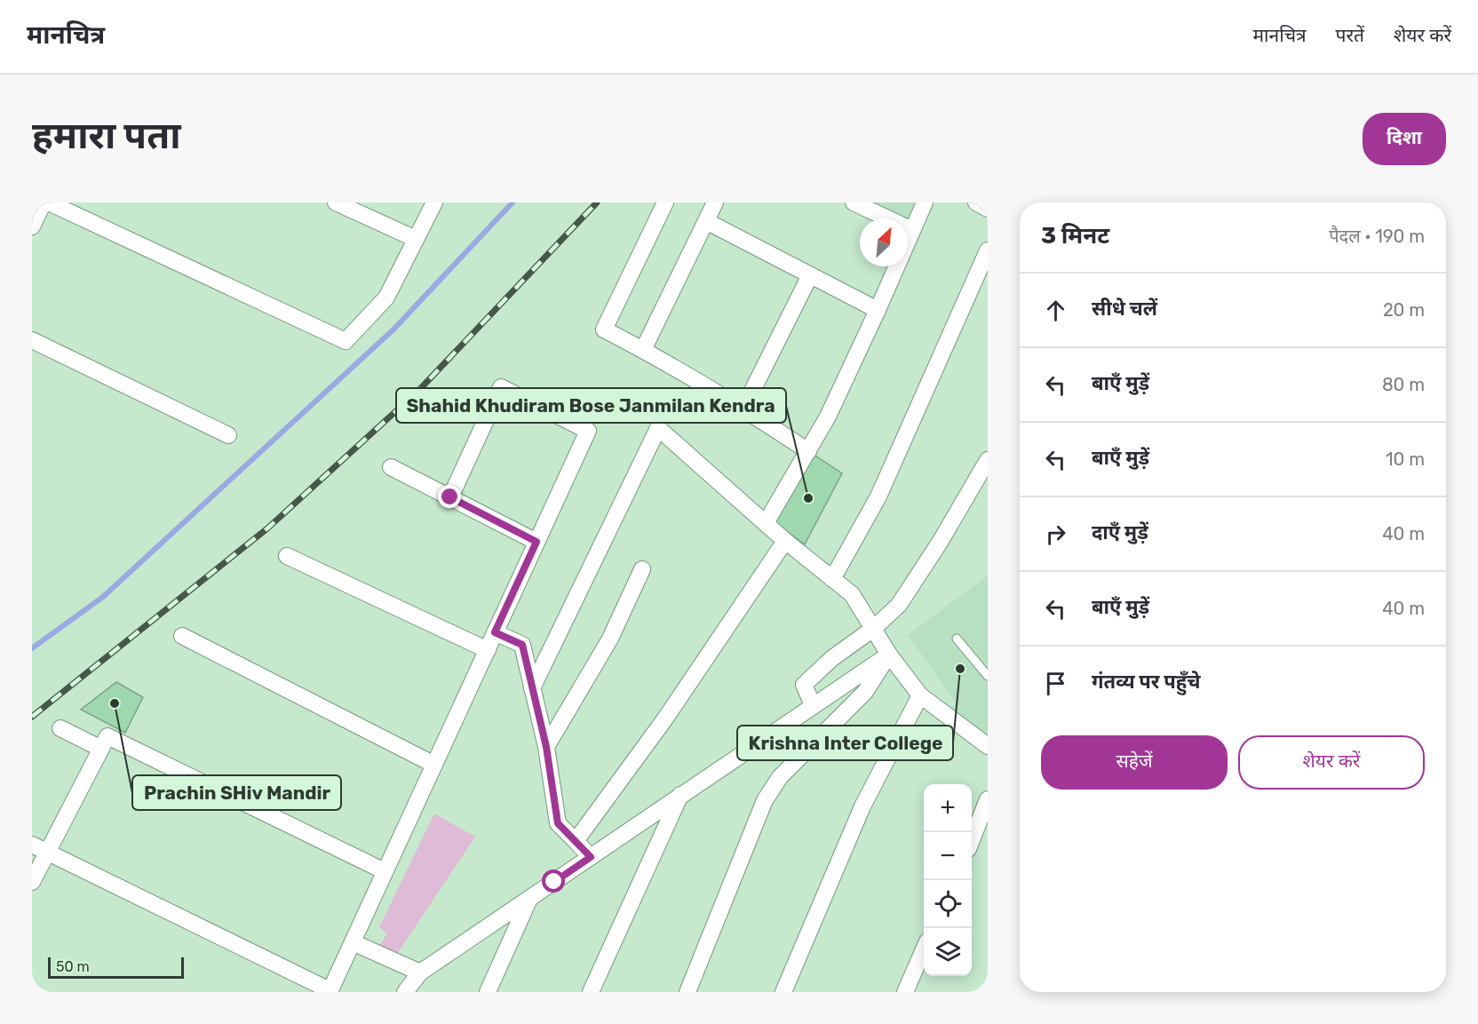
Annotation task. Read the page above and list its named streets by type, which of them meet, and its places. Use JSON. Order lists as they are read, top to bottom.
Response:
{
  "places": ["Shahid Khudiram Bose Janmilan Kendra", "Krishna Inter College", "Prachin SHiv Mandir"],
  "scale_bar": "50 m",
  "north": "top right",
  "page": {
    "header": "मानचित्र",
    "nav": ["मानचित्र", "परतें", "शेयर करें"],
    "buttons": [
      "दिशा",
      ["सहेजें", "शेयर करें"]
    ],
    "title": "हमारा पता",
    "heading": ["3 मिनट", "पैदल · 190 m"],
    "list": [
      ["सीधे चलें", "20 m"],
      ["बाएँ मुड़ें", "80 m"],
      ["बाएँ मुड़ें", "10 m"],
      ["दाएँ मुड़ें", "40 m"],
      ["बाएँ मुड़ें", "40 m"],
      "गंतव्य पर पहुँचे"
    ],
    "map_buttons": ["+", "−"],
    "scale": "50 m"
  }
}
